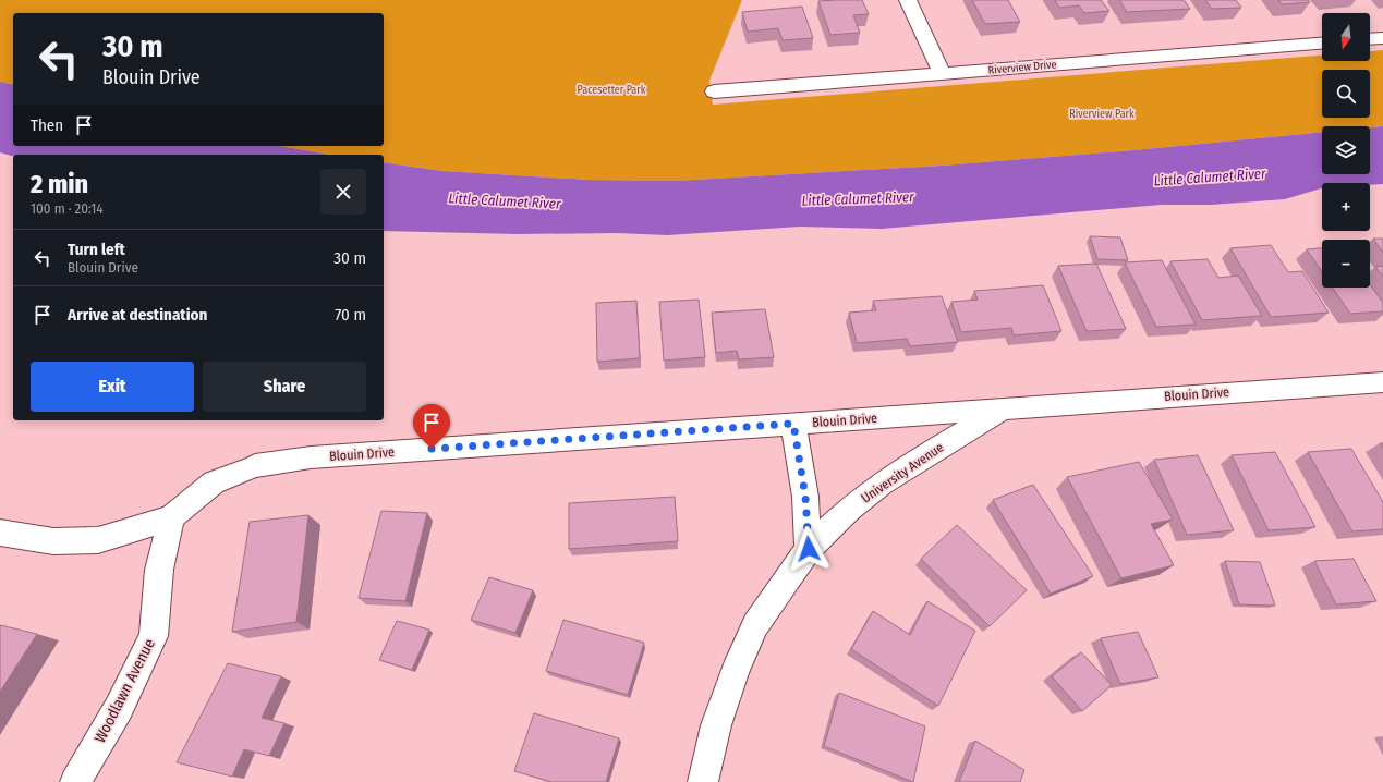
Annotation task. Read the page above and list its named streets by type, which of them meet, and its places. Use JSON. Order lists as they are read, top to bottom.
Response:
{
  "streets": {
    "street": [
      "Riverview Drive",
      "Blouin Drive",
      "University Avenue",
      "Woodlawn Avenue"
    ]
  },
  "crossings": [
    ["Blouin Drive", "University Avenue"],
    ["Blouin Drive", "Woodlawn Avenue"]
  ],
  "water": ["Little Calumet River"],
  "parks": ["Pacesetter Park", "Riverview Park"],
  "north": "bottom",
  "page": {
    "map_buttons": ["+", "−"],
    "turn": ["30 m", "Blouin Drive"],
    "then": "Then",
    "heading": ["2 min", "100 m · 20:14"],
    "list": [
      {
        "name": "Turn left",
        "note": "Blouin Drive",
        "value": "30 m"
      },
      {
        "name": "Arrive at destination",
        "value": "70 m"
      }
    ],
    "buttons": ["Exit", "Share"]
  }
}
